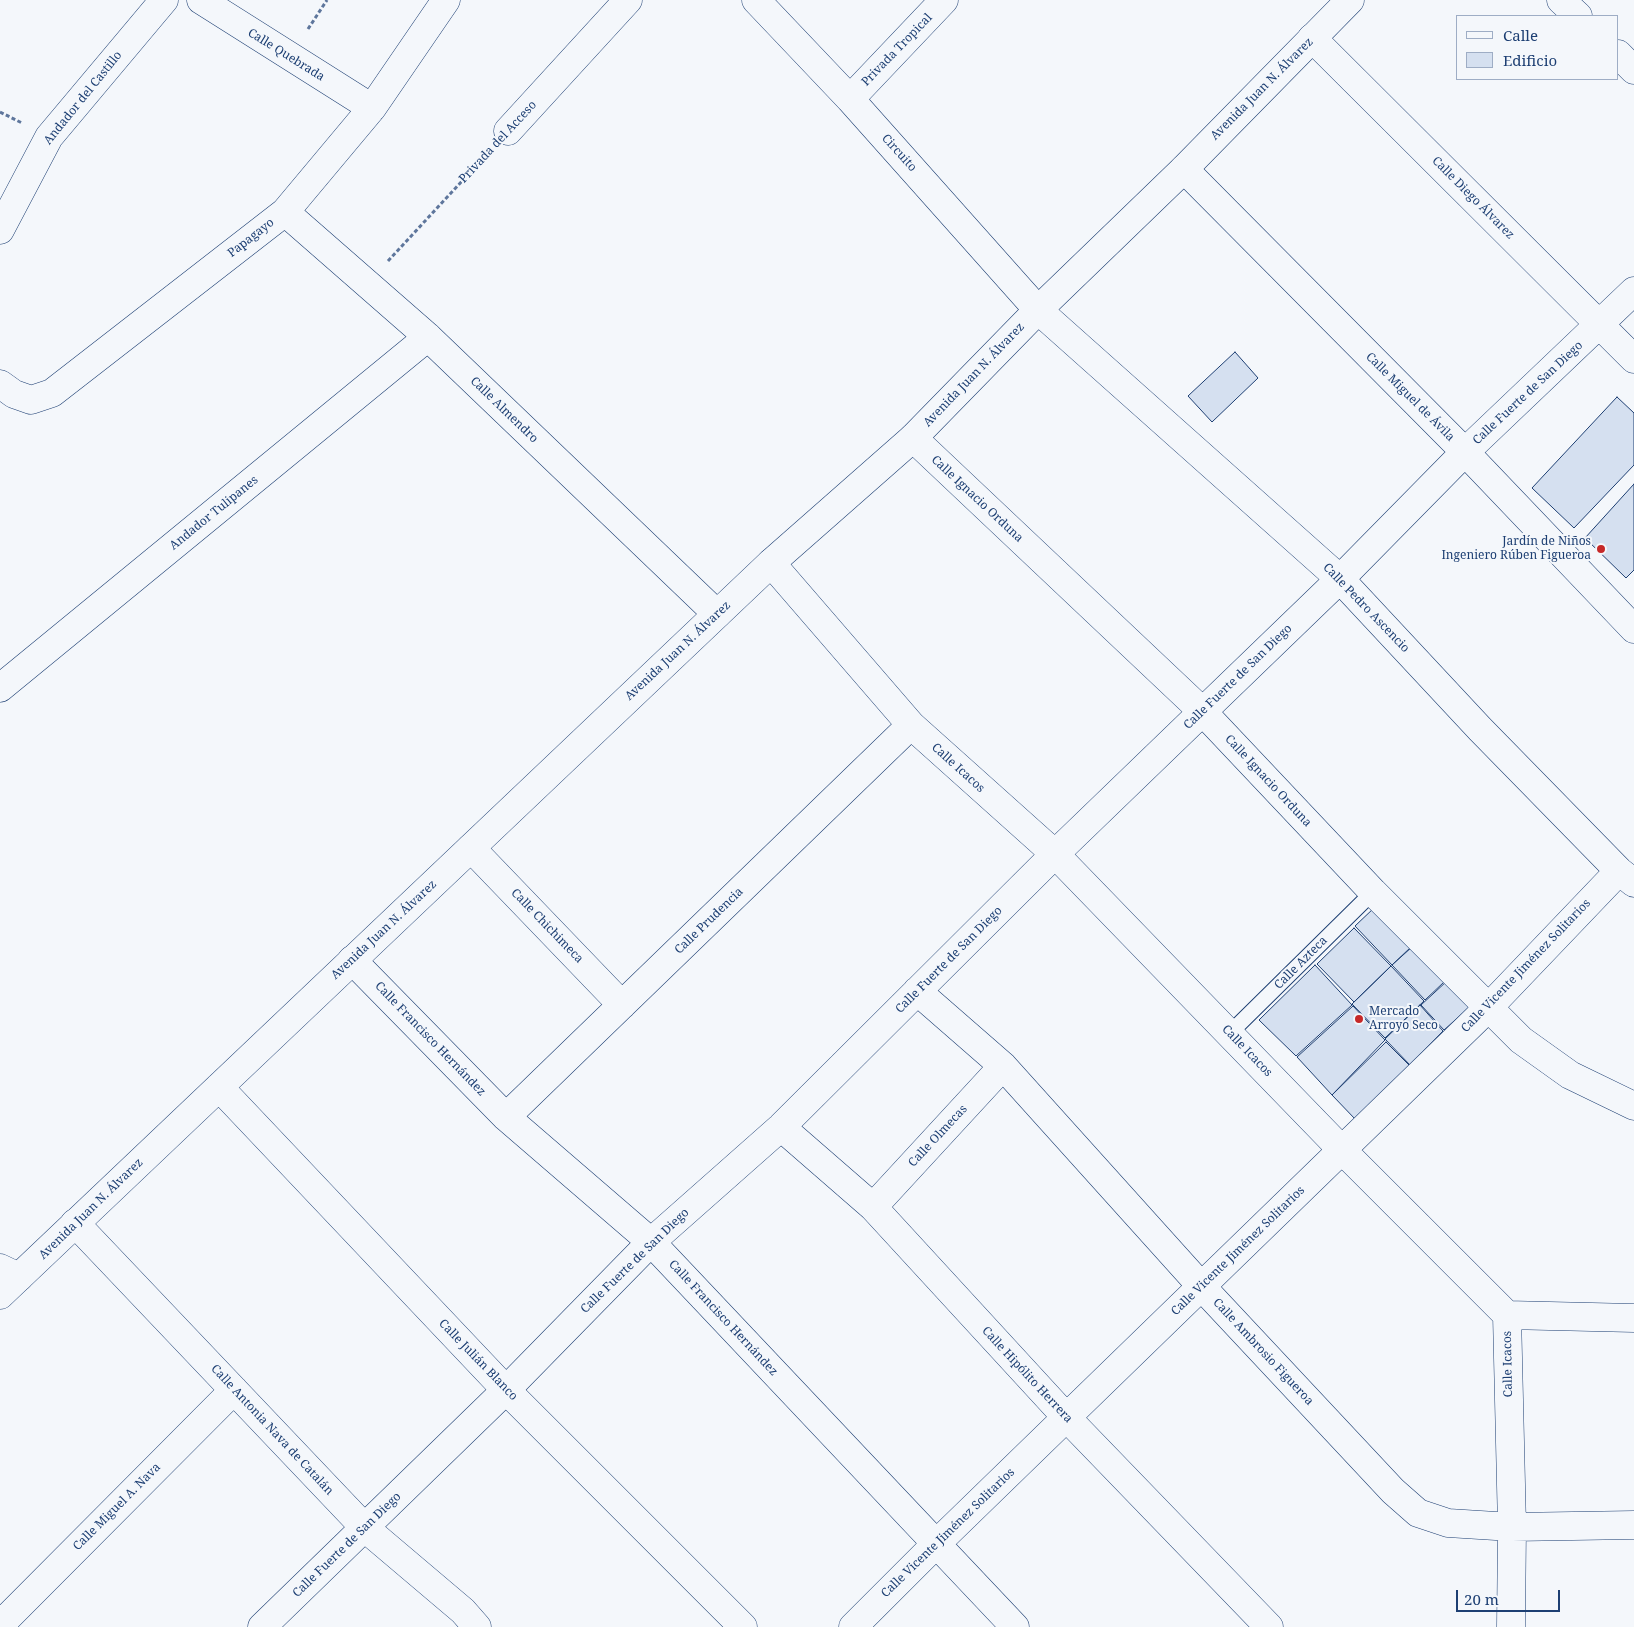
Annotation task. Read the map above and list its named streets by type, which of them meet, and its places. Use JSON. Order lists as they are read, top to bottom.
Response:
{
  "streets": {
    "street": [
      "Privada Tropical",
      "Calle Quebrada",
      "Avenida Juan N. Álvarez",
      "Andador del Castillo",
      "Privada del Acceso",
      "Circuito",
      "Calle Diego Álvarez",
      "Papagayo",
      "Calle Fuerte de San Diego",
      "Calle Miguel de Ávila",
      "Calle Almendro",
      "Calle Ignacio Orduna",
      "Andador Tulipanes",
      "Calle Pedro Ascencio",
      "Calle Icacos",
      "Calle Prudencia",
      "Calle Chichimeca",
      "Calle Vicente Jiménez Solitarios",
      "Calle Francisco Hernández",
      "Calle Olmecas",
      "Calle Ambrosio Figueroa",
      "Calle Julián Blanco",
      "Calle Hipólito Herrera",
      "Calle Antonia Nava de Catalán",
      "Calle Miguel A. Nava"
    ],
    "lane": ["Calle Azteca"]
  },
  "crossings": [
    ["Privada Tropical", "Circuito"],
    ["Calle Quebrada", "Papagayo"],
    ["Avenida Juan N. Álvarez", "Circuito"],
    ["Avenida Juan N. Álvarez", "Calle Diego Álvarez"],
    ["Avenida Juan N. Álvarez", "Calle Miguel de Ávila"],
    ["Avenida Juan N. Álvarez", "Calle Almendro"],
    ["Avenida Juan N. Álvarez", "Calle Ignacio Orduna"],
    ["Avenida Juan N. Álvarez", "Calle Pedro Ascencio"],
    ["Avenida Juan N. Álvarez", "Calle Icacos"],
    ["Avenida Juan N. Álvarez", "Calle Chichimeca"],
    ["Avenida Juan N. Álvarez", "Calle Francisco Hernández"],
    ["Avenida Juan N. Álvarez", "Calle Julián Blanco"],
    ["Avenida Juan N. Álvarez", "Calle Antonia Nava de Catalán"],
    ["Privada del Acceso", "Calle Almendro"],
    ["Circuito", "Calle Pedro Ascencio"],
    ["Calle Diego Álvarez", "Calle Fuerte de San Diego"],
    ["Papagayo", "Calle Almendro"],
    ["Calle Fuerte de San Diego", "Calle Miguel de Ávila"],
    ["Calle Fuerte de San Diego", "Calle Ignacio Orduna"],
    ["Calle Fuerte de San Diego", "Calle Pedro Ascencio"],
    ["Calle Fuerte de San Diego", "Calle Icacos"],
    ["Calle Fuerte de San Diego", "Calle Francisco Hernández"],
    ["Calle Fuerte de San Diego", "Calle Ambrosio Figueroa"],
    ["Calle Fuerte de San Diego", "Calle Julián Blanco"],
    ["Calle Fuerte de San Diego", "Calle Hipólito Herrera"],
    ["Calle Fuerte de San Diego", "Calle Antonia Nava de Catalán"],
    ["Calle Almendro", "Andador Tulipanes"],
    ["Calle Ignacio Orduna", "Calle Azteca"],
    ["Calle Ignacio Orduna", "Calle Vicente Jiménez Solitarios"],
    ["Calle Pedro Ascencio", "Calle Vicente Jiménez Solitarios"],
    ["Calle Icacos", "Calle Prudencia"],
    ["Calle Icacos", "Calle Azteca"],
    ["Calle Icacos", "Calle Vicente Jiménez Solitarios"],
    ["Calle Icacos", "Calle Ambrosio Figueroa"],
    ["Calle Prudencia", "Calle Chichimeca"],
    ["Calle Prudencia", "Calle Francisco Hernández"],
    ["Calle Vicente Jiménez Solitarios", "Calle Francisco Hernández"],
    ["Calle Vicente Jiménez Solitarios", "Calle Ambrosio Figueroa"],
    ["Calle Vicente Jiménez Solitarios", "Calle Hipólito Herrera"],
    ["Calle Olmecas", "Calle Ambrosio Figueroa"],
    ["Calle Olmecas", "Calle Hipólito Herrera"],
    ["Calle Antonia Nava de Catalán", "Calle Miguel A. Nava"]
  ],
  "places": ["Jardín de Niños Ingeniero Rúben Figueroa", "Mercado Arroyo Seco"],
  "legend": ["Calle", "Edificio"],
  "scale_bar": "20 m"
}
